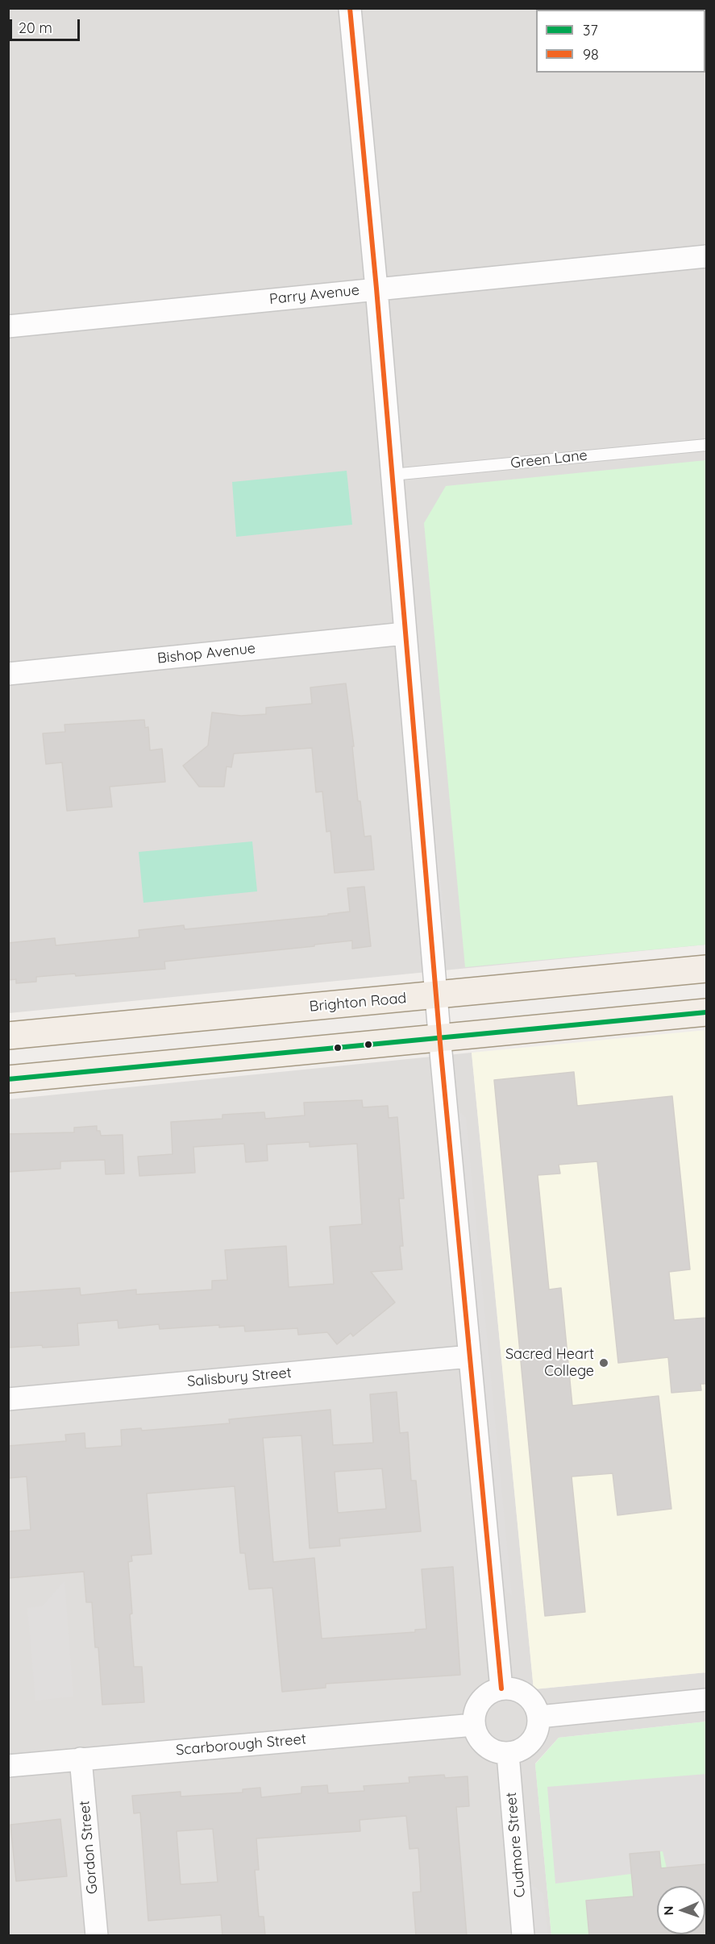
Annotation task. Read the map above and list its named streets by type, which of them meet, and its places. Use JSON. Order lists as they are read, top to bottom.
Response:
{
  "streets": {
    "main road": ["Brighton Road"],
    "street": [
      "Parry Avenue",
      "Bishop Avenue",
      "Salisbury Street",
      "Scarborough Street",
      "Cudmore Street",
      "Gordon Street"
    ],
    "lane": ["Green Lane"]
  },
  "crossings": [
    ["Scarborough Street", "Cudmore Street"],
    ["Scarborough Street", "Gordon Street"]
  ],
  "places": ["Sacred Heart College"],
  "lines": ["transit line 98", "transit line 37"],
  "legend": ["37", "98"],
  "scale_bar": "20 m",
  "north": "left"
}
